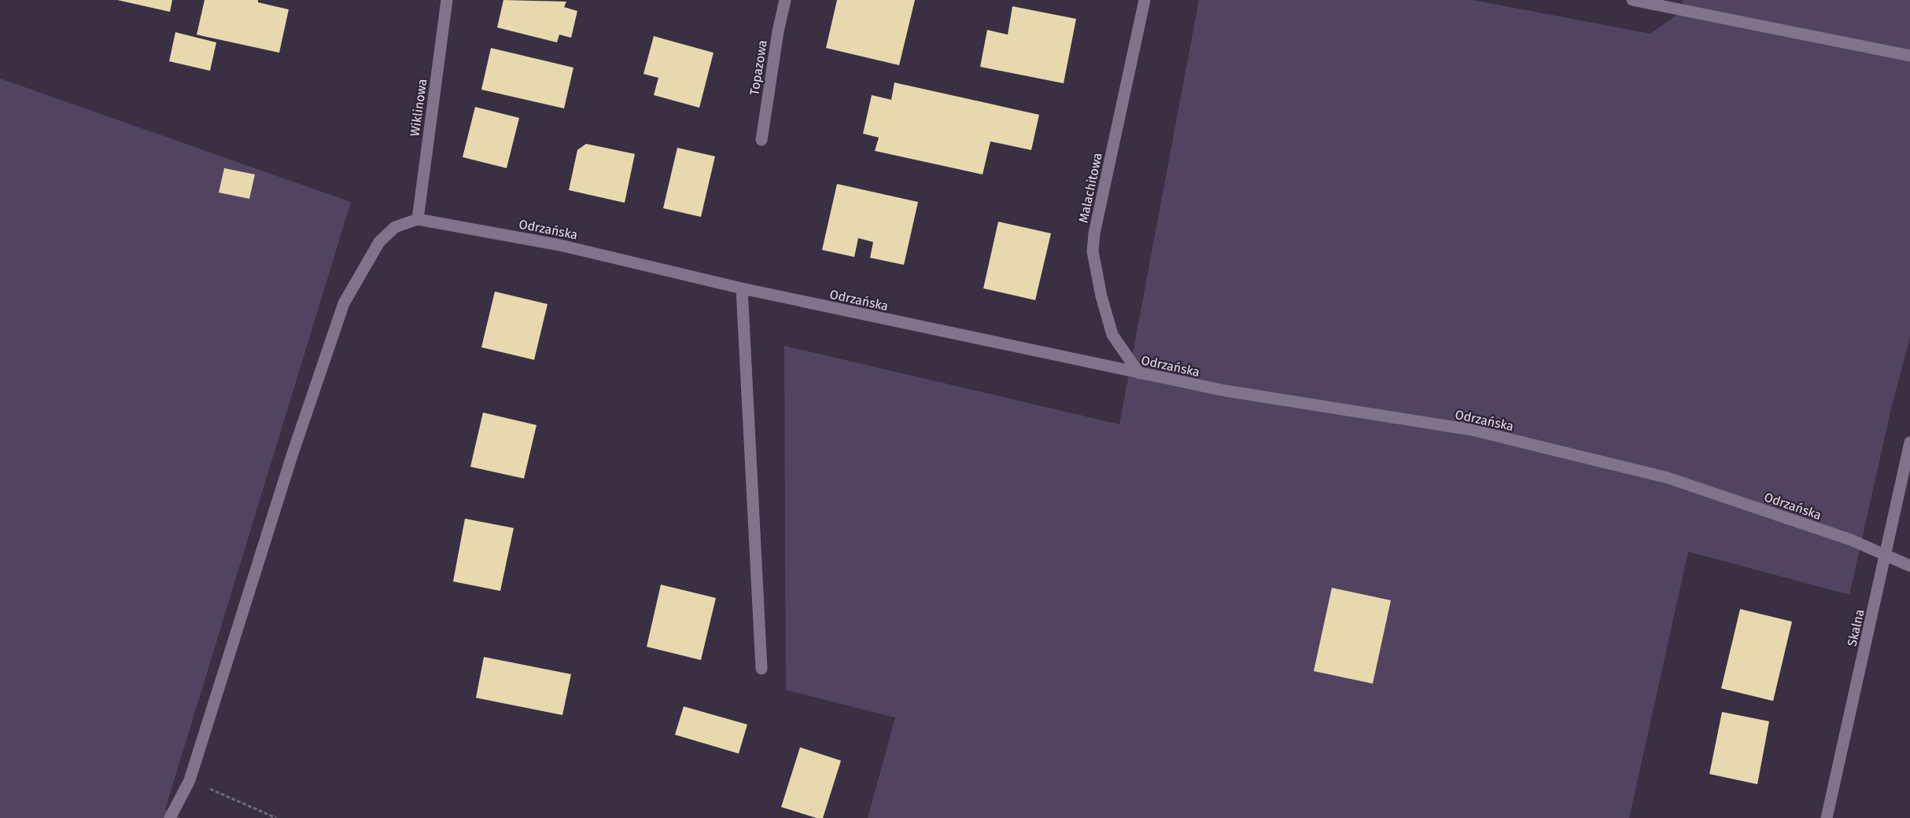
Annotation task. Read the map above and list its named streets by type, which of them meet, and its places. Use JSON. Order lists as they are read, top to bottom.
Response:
{
  "streets": {
    "street": [
      "Topazowa",
      "Wiklinowa",
      "Malachitowa",
      "Odrzańska",
      "Skalna"
    ]
  },
  "crossings": [
    ["Wiklinowa", "Odrzańska"],
    ["Malachitowa", "Odrzańska"],
    ["Odrzańska", "Skalna"]
  ]
}
